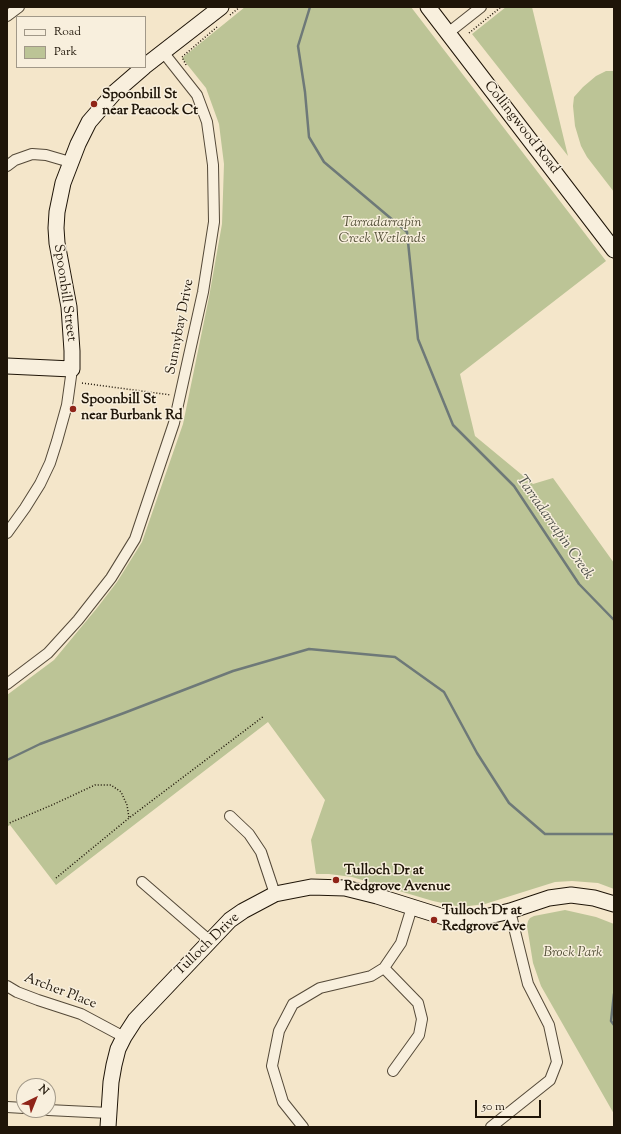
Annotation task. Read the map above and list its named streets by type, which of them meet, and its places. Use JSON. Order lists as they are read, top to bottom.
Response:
{
  "streets": {
    "street": [
      "Collingwood Road",
      "Spoonbill Street",
      "Sunnybay Drive",
      "Tulloch Drive",
      "Archer Place"
    ]
  },
  "crossings": [
    ["Spoonbill Street", "Sunnybay Drive"],
    ["Tulloch Drive", "Archer Place"]
  ],
  "water": ["Tarradarrapin Creek"],
  "parks": ["Tarradarrapin Creek Wetlands", "Brock Park"],
  "places": [
    "Spoonbill St near Peacock Ct",
    "Spoonbill St near Burbank Rd",
    "Tulloch Dr at Redgrove Avenue",
    "Tulloch Dr at Redgrove Ave"
  ],
  "legend": ["Road", "Park"],
  "scale_bar": "50 m",
  "north": "top right"
}
